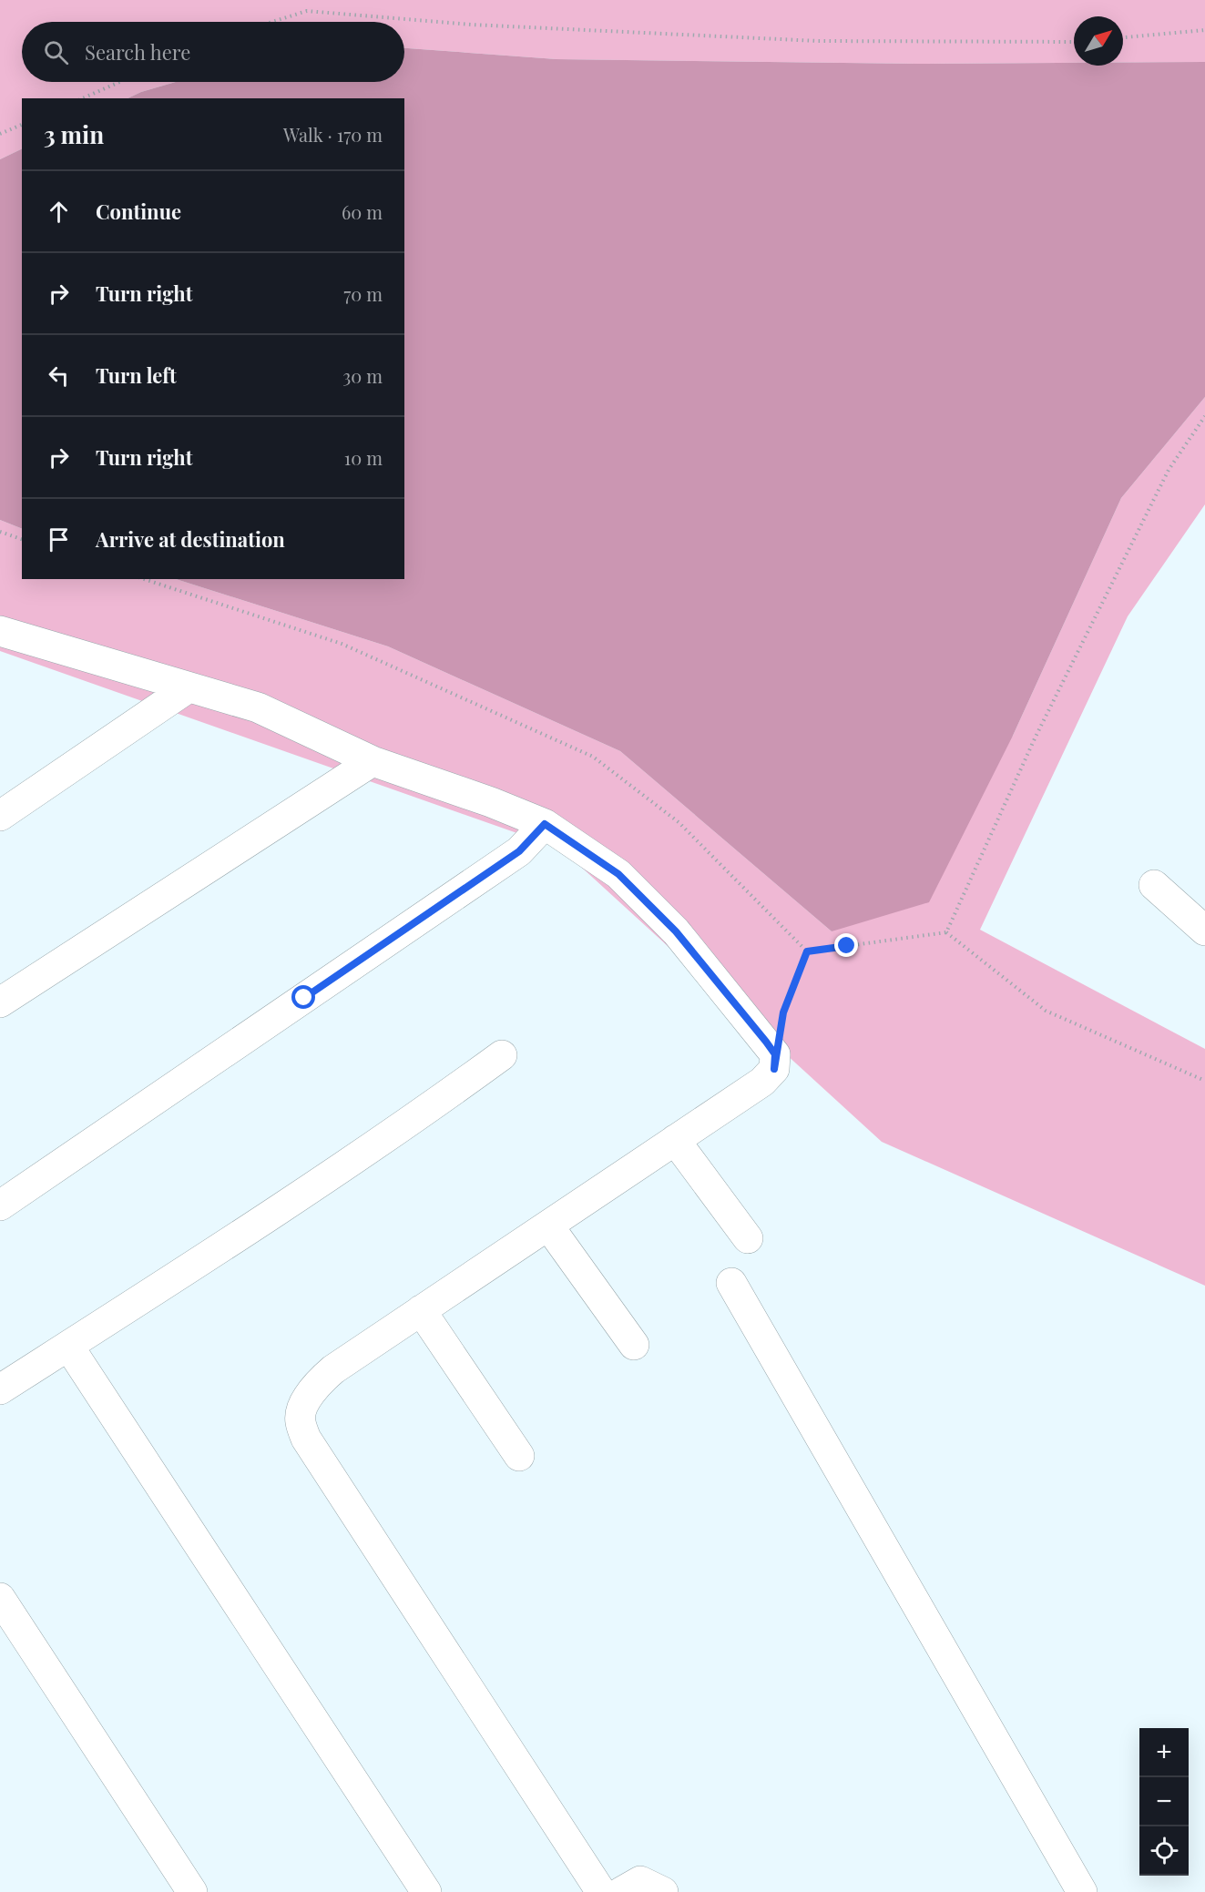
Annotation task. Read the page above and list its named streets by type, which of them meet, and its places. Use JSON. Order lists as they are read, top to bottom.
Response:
{
  "north": "top right",
  "page": {
    "search": "Search here",
    "heading": ["3 min", "Walk · 170 m"],
    "list": [
      ["Continue", "60 m"],
      ["Turn right", "70 m"],
      ["Turn left", "30 m"],
      ["Turn right", "10 m"],
      "Arrive at destination"
    ],
    "map_buttons": ["+", "−"]
  }
}
